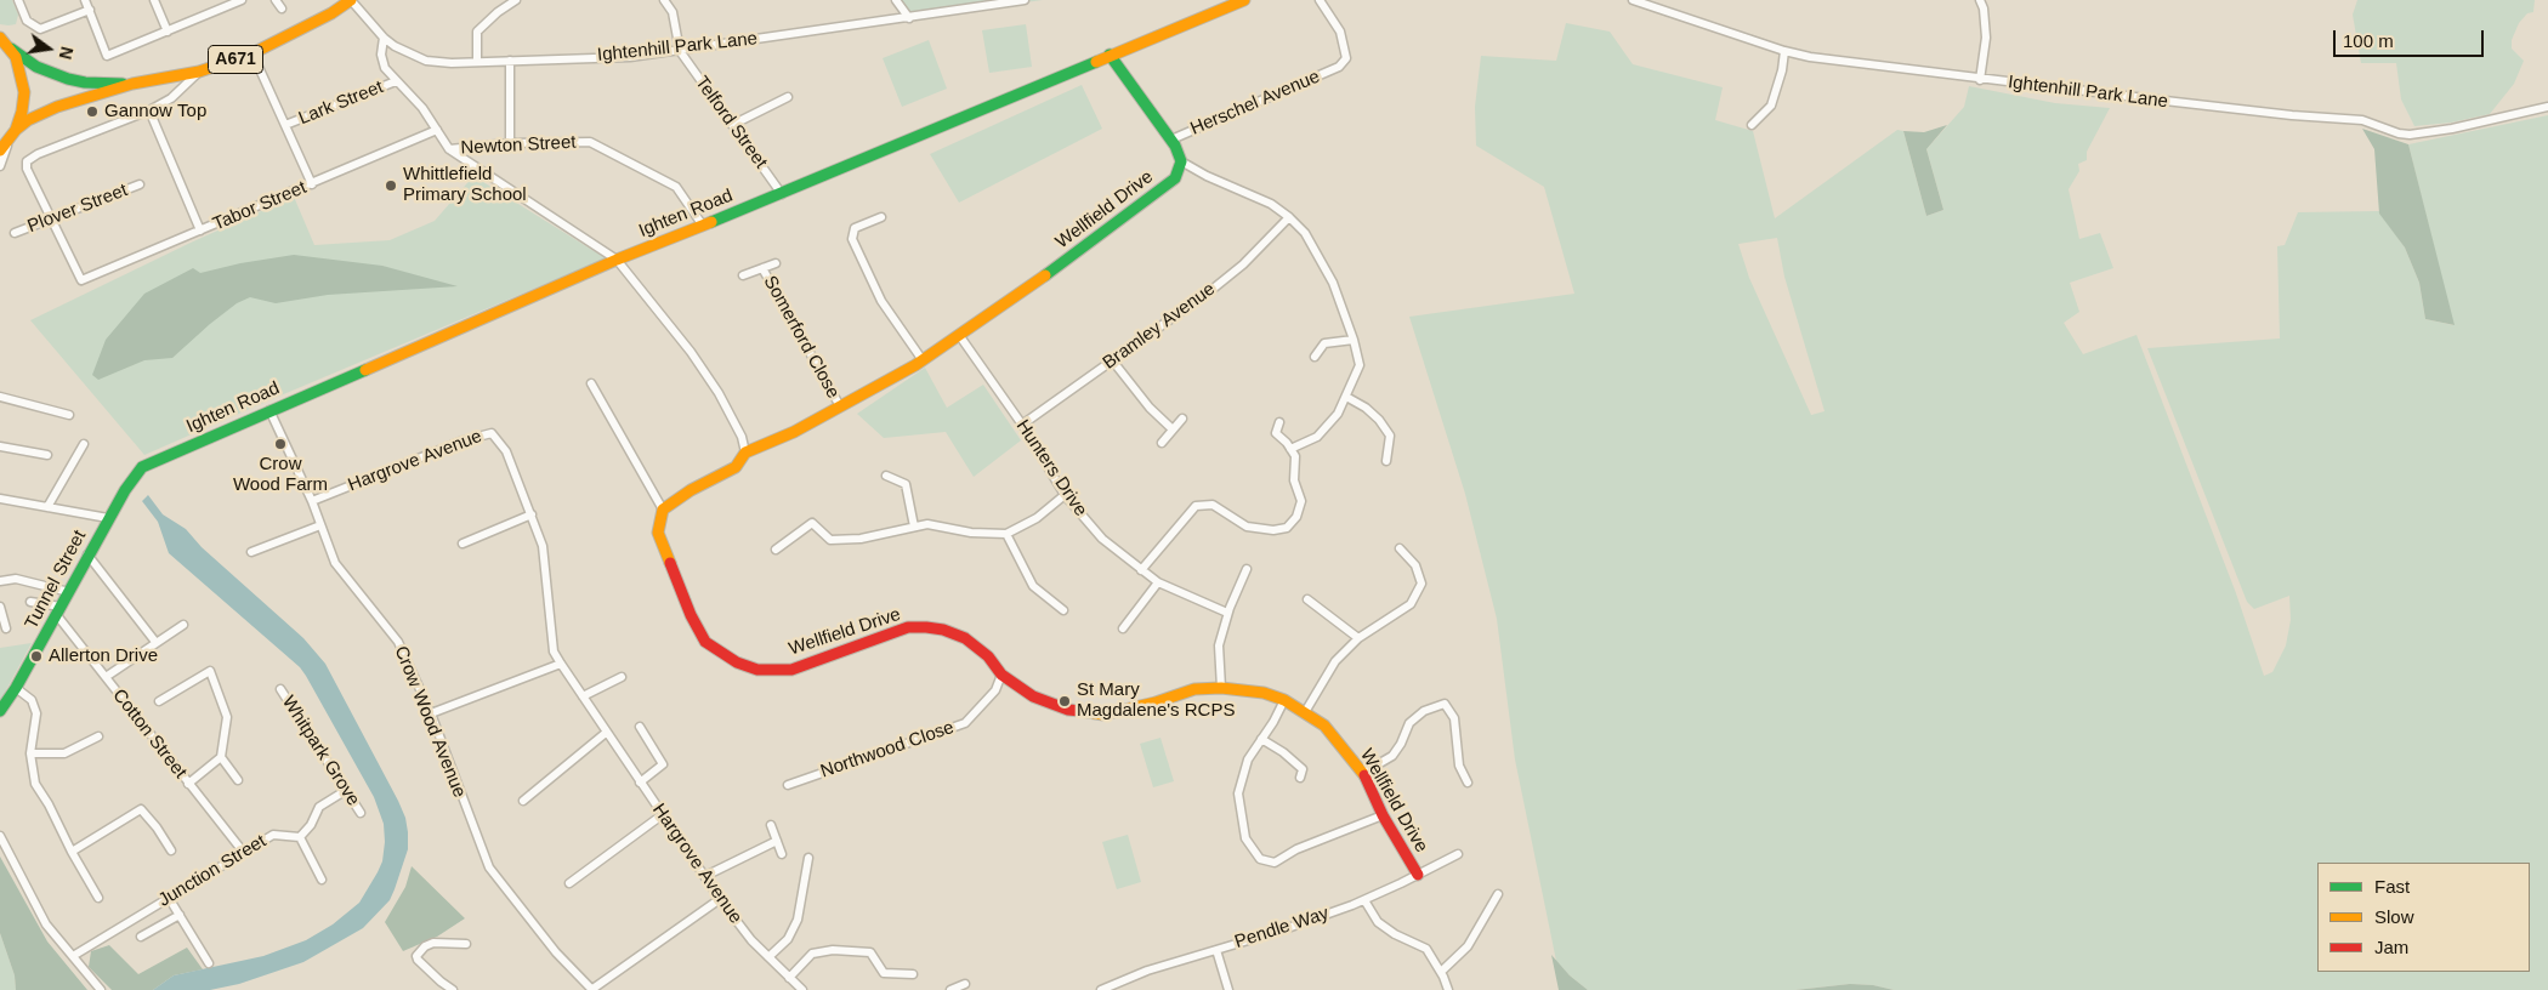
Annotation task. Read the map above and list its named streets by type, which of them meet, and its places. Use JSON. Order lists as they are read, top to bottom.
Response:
{
  "streets": {
    "street": [
      "Ightenhill Park Lane",
      "A671",
      "Lark Street",
      "Herschel Avenue",
      "Telford Street",
      "Newton Street",
      "Tabor Street",
      "Plover Street",
      "Wellfield Drive",
      "Ighten Road",
      "Bramley Avenue",
      "Somerford Close",
      "Hargrove Avenue",
      "Hunters Drive",
      "Tunnel Street",
      "Crow Wood Avenue",
      "Cotton Street",
      "Northwood Close",
      "Whitpark Grove",
      "Junction Street",
      "Pendle Way"
    ]
  },
  "crossings": [
    ["Ightenhill Park Lane", "A671"],
    ["Ightenhill Park Lane", "Telford Street"],
    ["Telford Street", "Ighten Road"],
    ["Newton Street", "Ighten Road"],
    ["Tabor Street", "Plover Street"],
    ["Wellfield Drive", "Somerford Close"],
    ["Wellfield Drive", "Hunters Drive"],
    ["Wellfield Drive", "Northwood Close"],
    ["Wellfield Drive", "Pendle Way"],
    ["Ighten Road", "Tunnel Street"],
    ["Ighten Road", "Crow Wood Avenue"],
    ["Bramley Avenue", "Hunters Drive"],
    ["Hargrove Avenue", "Crow Wood Avenue"],
    ["Tunnel Street", "Cotton Street"],
    ["Cotton Street", "Junction Street"]
  ],
  "places": [
    "Gannow Top",
    "Whittlefield Primary School",
    "Crow Wood Farm",
    "Allerton Drive",
    "St Mary Magdalene's RCPS"
  ],
  "legend": ["Fast", "Slow", "Jam"],
  "scale_bar": "100 m",
  "north": "right"
}
